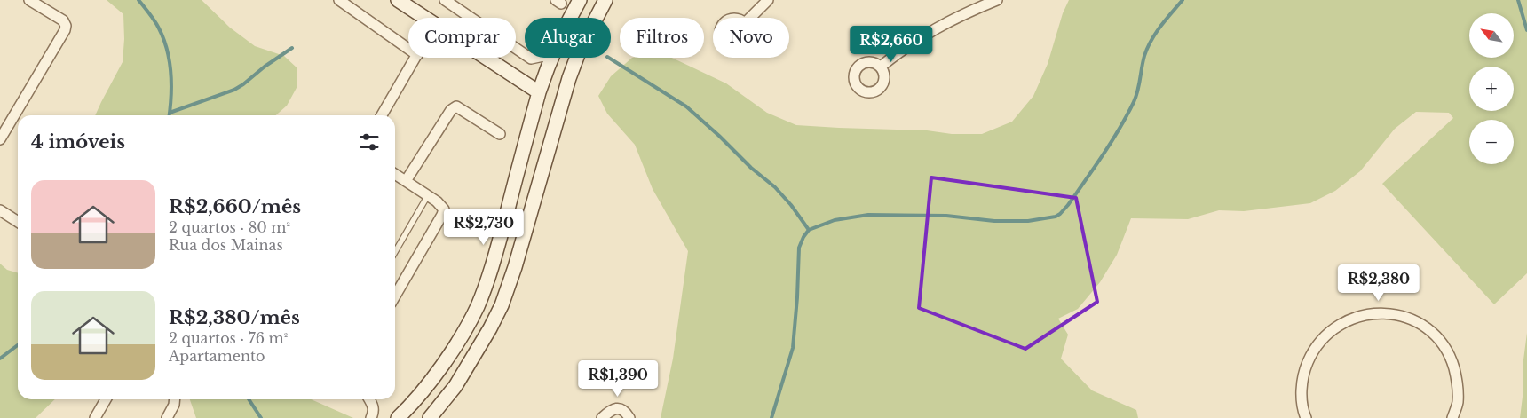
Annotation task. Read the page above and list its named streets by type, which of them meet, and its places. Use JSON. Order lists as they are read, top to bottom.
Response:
{
  "north": "top left",
  "page": {
    "map_buttons": ["+", "−"],
    "chip": [
      "Comprar",
      "Alugar",
      "Filtros",
      "Novo"
    ],
    "price": [
      "R$2,660",
      "R$2,730",
      "R$2,380",
      "R$1,390"
    ],
    "heading": "4 imóveis",
    "list": [
      {
        "name": "R$2,660/mês",
        "note": "2 quartos · 80 m² · Rua dos Mainas"
      },
      {
        "name": "R$2,380/mês",
        "note": "2 quartos · 76 m² · Apartamento"
      }
    ]
  }
}
